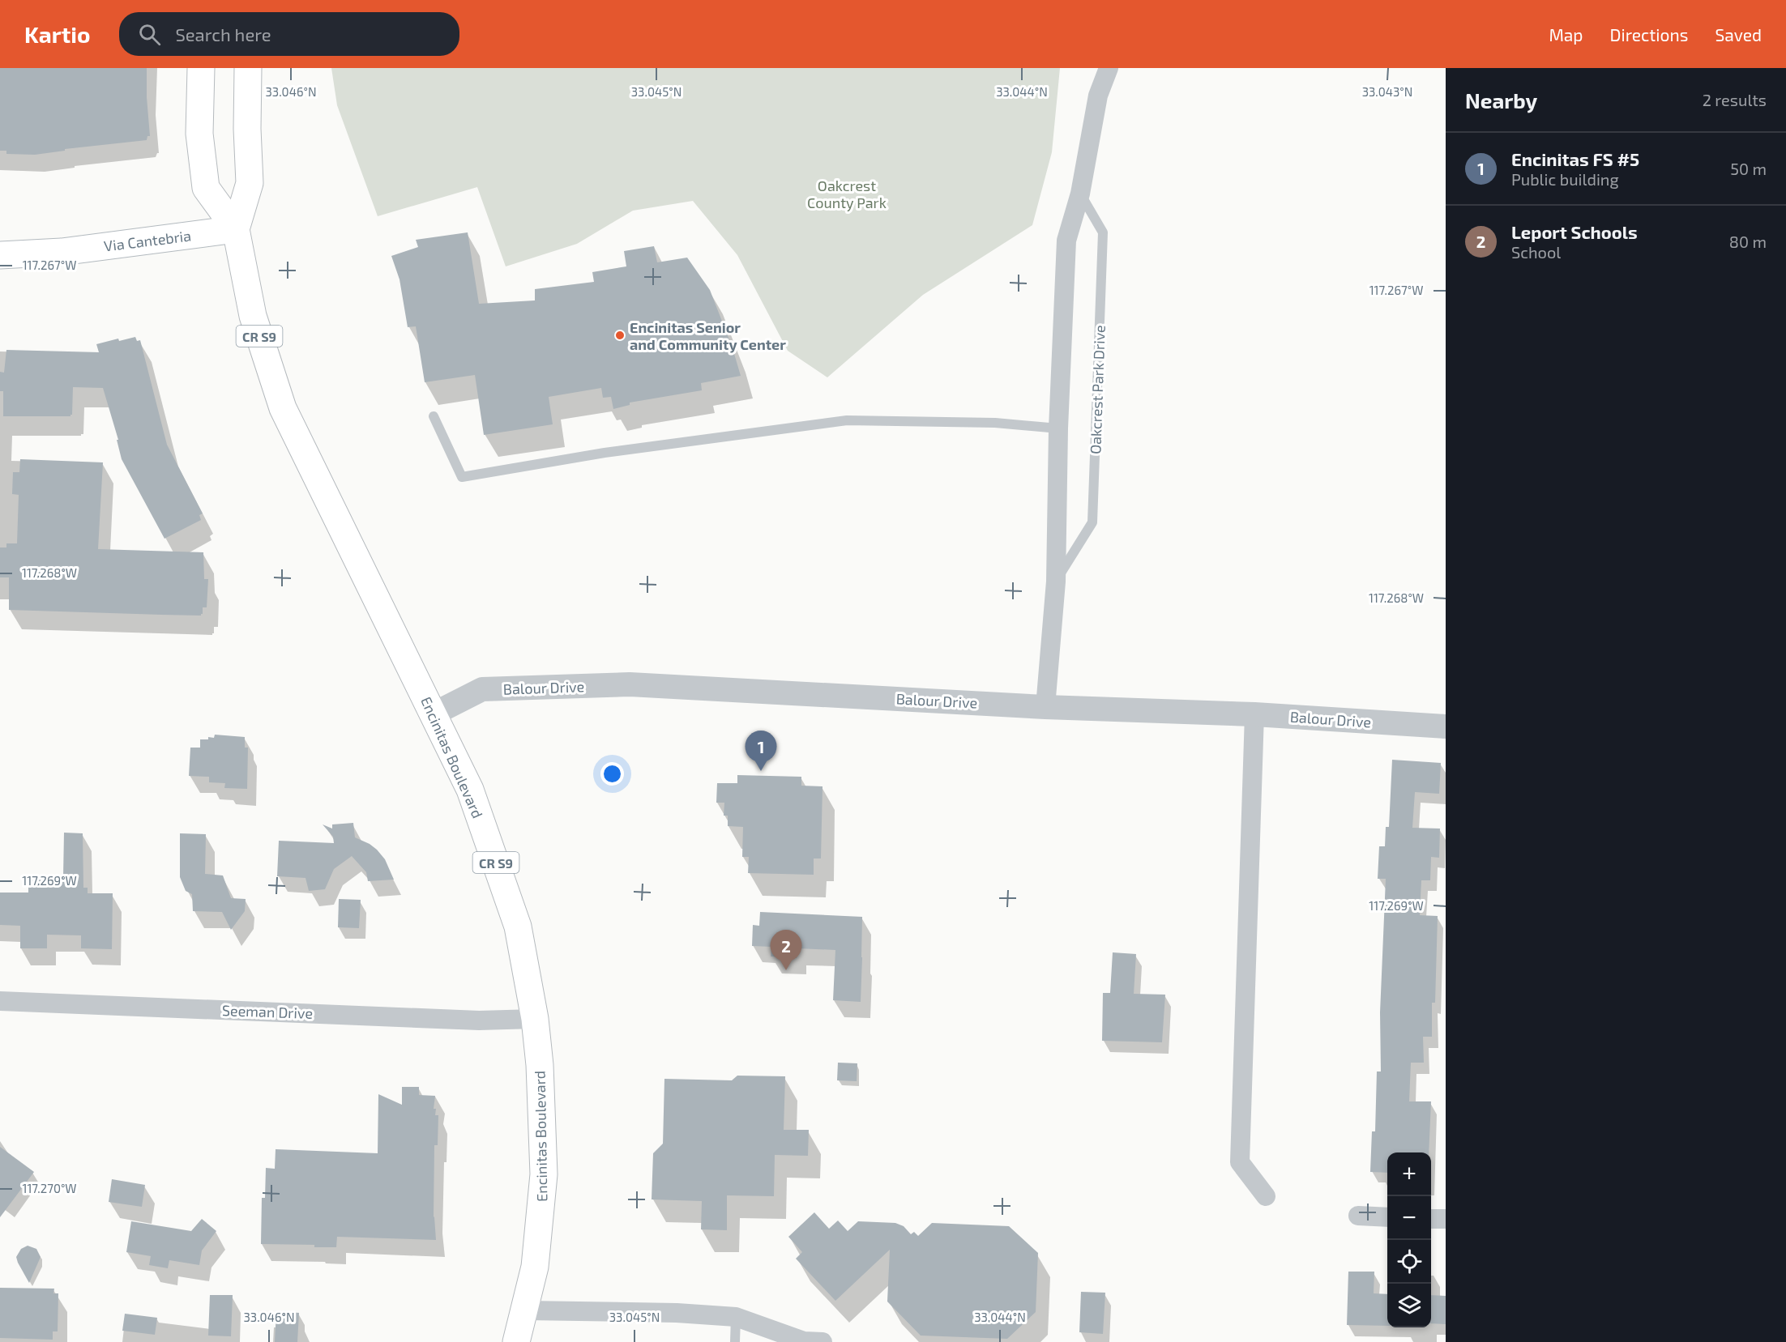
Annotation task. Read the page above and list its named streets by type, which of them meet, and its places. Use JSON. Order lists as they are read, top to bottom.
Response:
{
  "streets": {
    "main road": ["Via Cantebria", "CR S9", "Encinitas Boulevard"],
    "street": ["Oakcrest Park Drive", "Balour Drive", "Seeman Drive"]
  },
  "crossings": [
    ["Via Cantebria", "Encinitas Boulevard"],
    ["Oakcrest Park Drive", "Balour Drive"],
    ["Balour Drive", "Encinitas Boulevard"],
    ["Encinitas Boulevard", "Seeman Drive"]
  ],
  "parks": ["Oakcrest County Park"],
  "places": ["Encinitas Senior and Community Center"],
  "page": {
    "header": "Kartio",
    "search": "Search here",
    "nav": ["Map", "Directions", "Saved"],
    "heading": ["Nearby", "2 results"],
    "list": [
      {
        "mark": "1",
        "name": "Encinitas FS #5",
        "note": "Public building",
        "value": "50 m"
      },
      {
        "mark": "2",
        "name": "Leport Schools",
        "note": "School",
        "value": "80 m"
      }
    ],
    "pins": ["1", "2"],
    "map_buttons": ["+", "−"]
  },
  "coordinates": [
    "33.046°N",
    "33.045°N",
    "33.044°N",
    "33.043°N",
    "117.267°W",
    "117.268°W",
    "117.269°W",
    "117.270°W"
  ]
}
